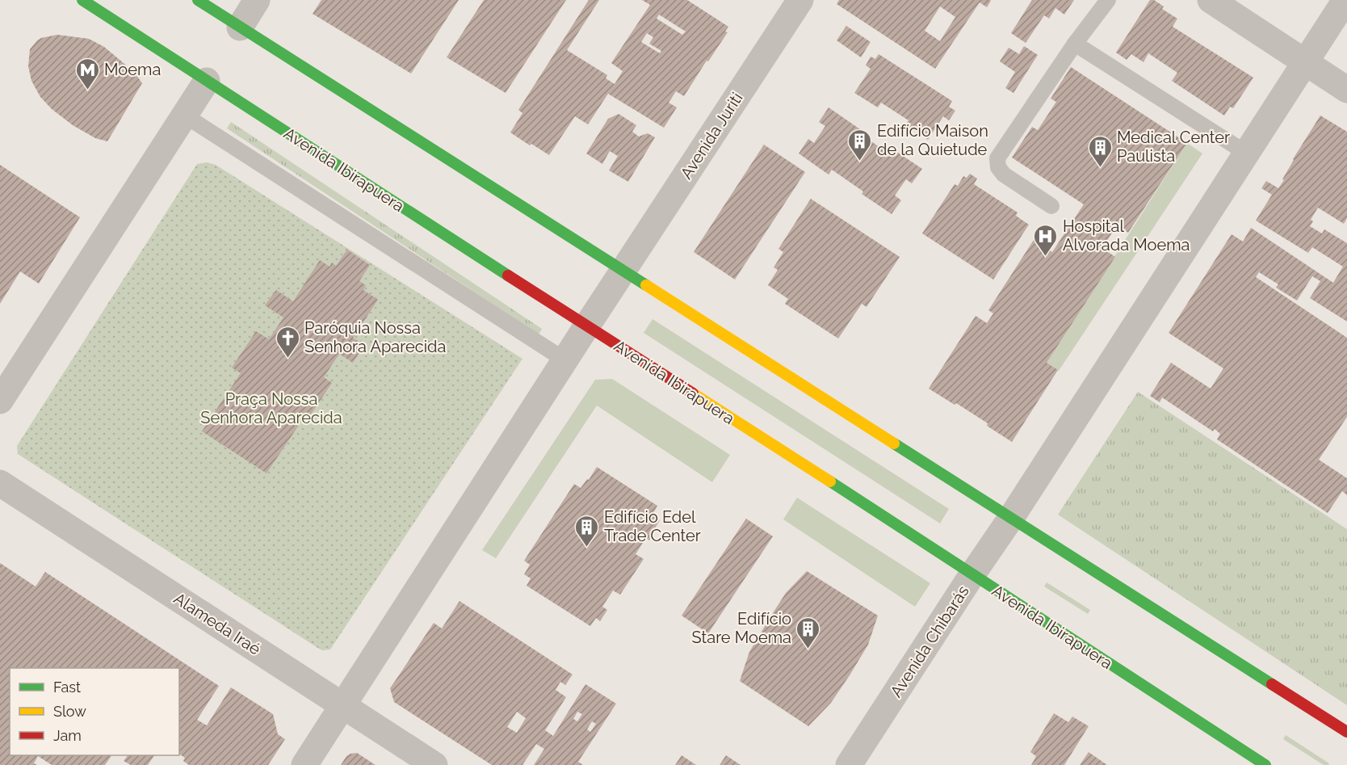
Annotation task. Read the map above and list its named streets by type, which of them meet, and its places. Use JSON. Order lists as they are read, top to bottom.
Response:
{
  "streets": {
    "main road": ["Avenida Ibirapuera"],
    "street": ["Avenida Juriti", "Alameda Iraé", "Avenida Chibarás"]
  },
  "crossings": [
    ["Avenida Juriti", "Avenida Ibirapuera"],
    ["Avenida Ibirapuera", "Avenida Chibarás"]
  ],
  "parks": ["Praça Nossa Senhora Aparecida"],
  "places": {
    "metro station": ["Moema"],
    "building": [
      "Edifício Maison de la Quietude",
      "Medical Center Paulista",
      "Edifício Edel Trade Center",
      "Edifício Stare Moema"
    ],
    "hospital": ["Hospital Alvorada Moema"],
    "church": ["Paróquia Nossa Senhora Aparecida"]
  },
  "legend": ["Fast", "Slow", "Jam"]
}
